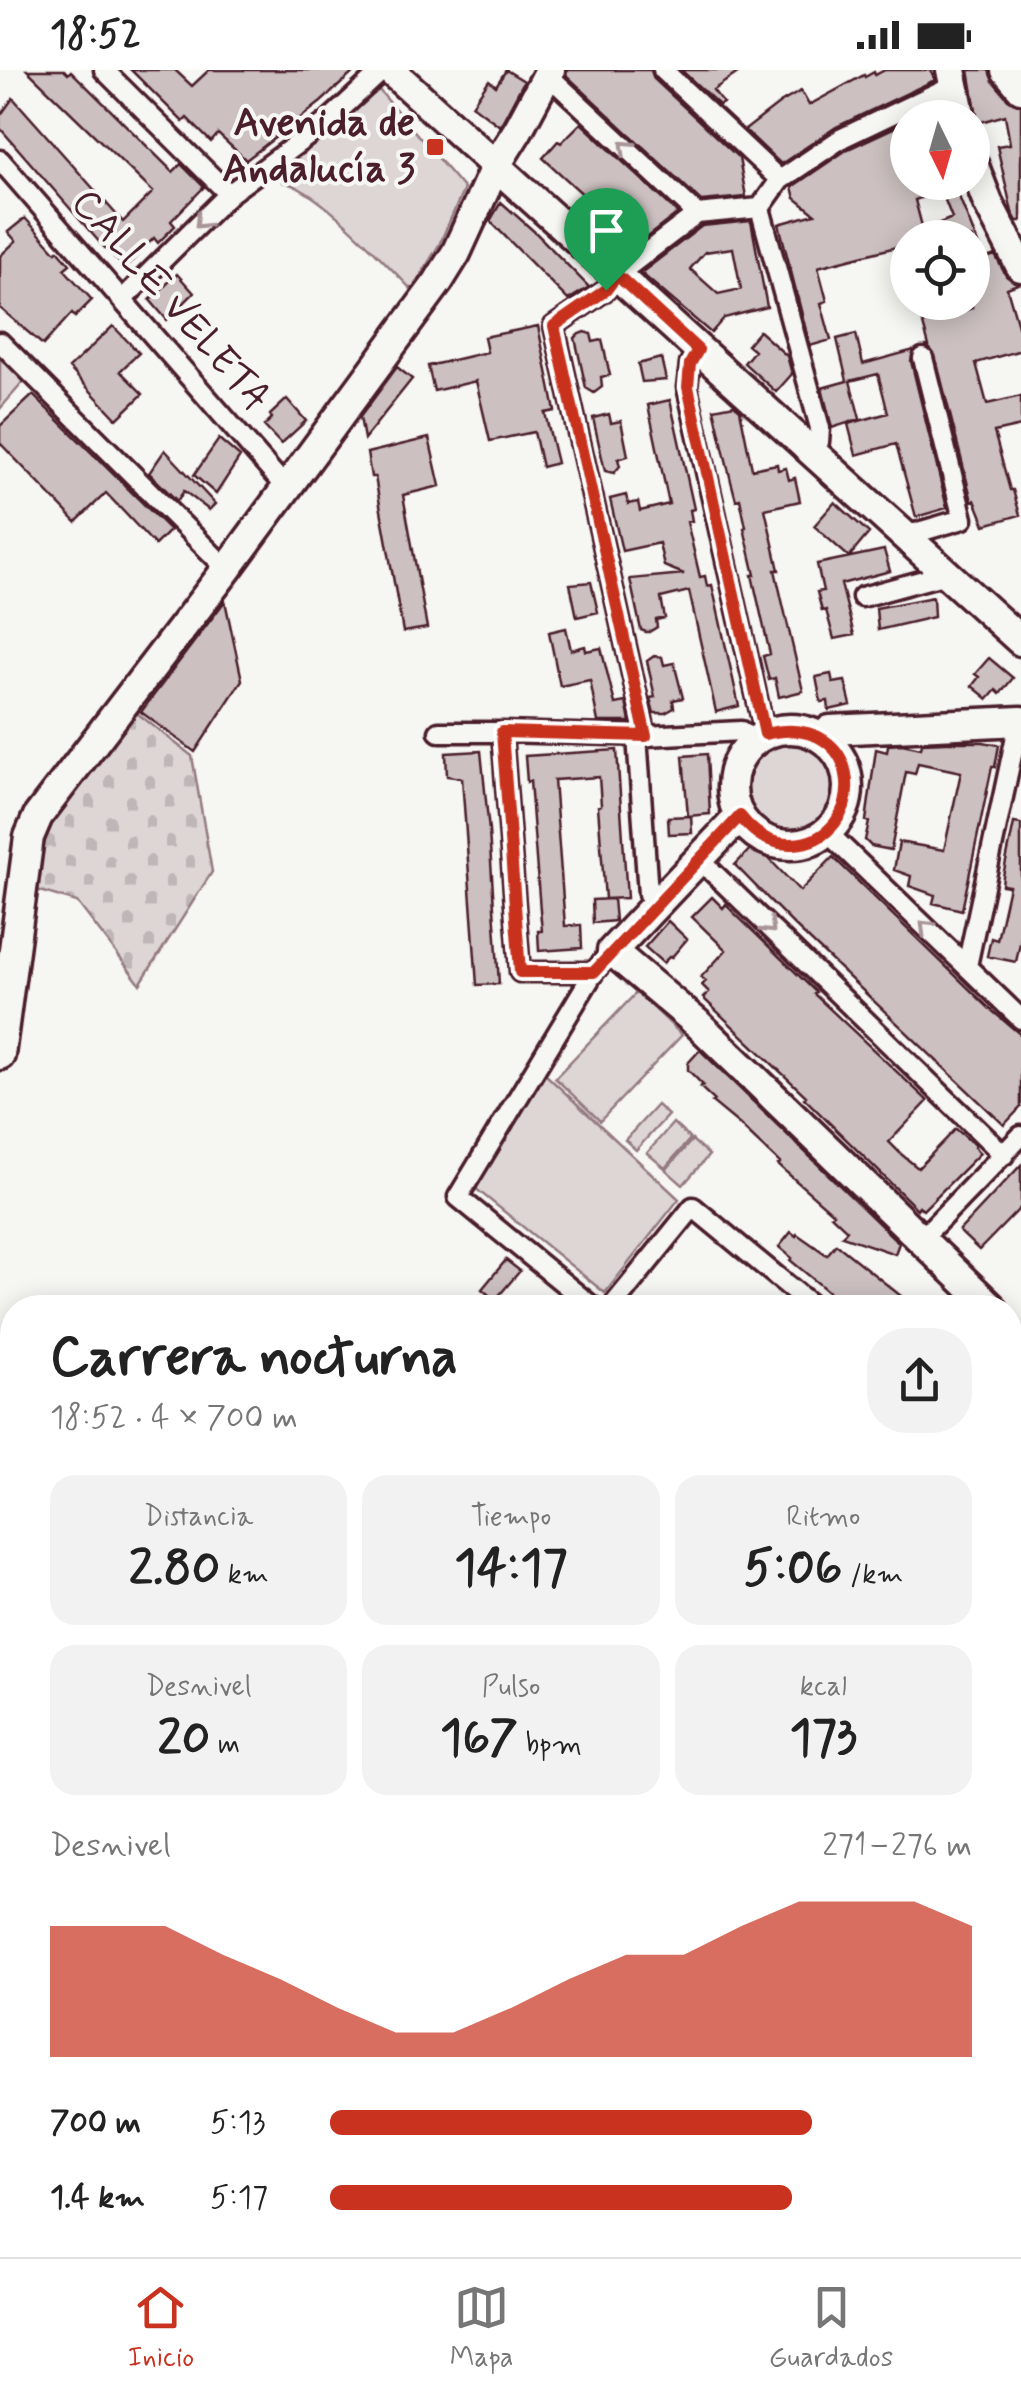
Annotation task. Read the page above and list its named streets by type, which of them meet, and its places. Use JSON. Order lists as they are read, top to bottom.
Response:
{
  "streets": {
    "street": ["CALLE VELETA"]
  },
  "places": {
    "transit": ["Avenida de Andalucía 3"]
  },
  "north": "bottom",
  "page": {
    "status": "18:52",
    "heading": ["Carrera nocturna", "18:52 · 4 × 700 m"],
    "stats": [
      ["Distancia", "2.80 km"],
      ["Tiempo", "14:17"],
      ["Ritmo", "5:06 /km"],
      ["Desnivel", "20 m"],
      ["Pulso", "167 bpm"],
      ["kcal", "173"]
    ],
    "chart": ["Desnivel", "271–276 m"],
    "list": [
      {
        "name": "700 m",
        "note": "5:13"
      },
      {
        "name": "1.4 km",
        "note": "5:17"
      }
    ],
    "tabs": ["Inicio", "Mapa", "Guardados"]
  }
}
